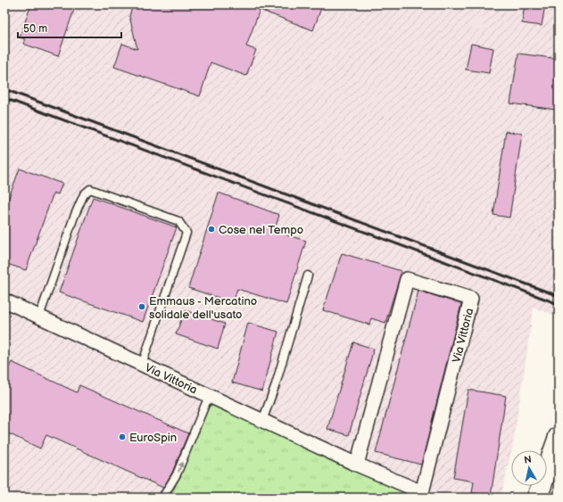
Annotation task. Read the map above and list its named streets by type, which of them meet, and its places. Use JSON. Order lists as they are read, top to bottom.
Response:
{
  "streets": {
    "street": ["Via Vittoria"]
  },
  "places": ["Cose nel Tempo", "Emmaus - Mercatino solidale dell'usato", "EuroSpin"],
  "scale_bar": "50 m",
  "north": "top"
}
